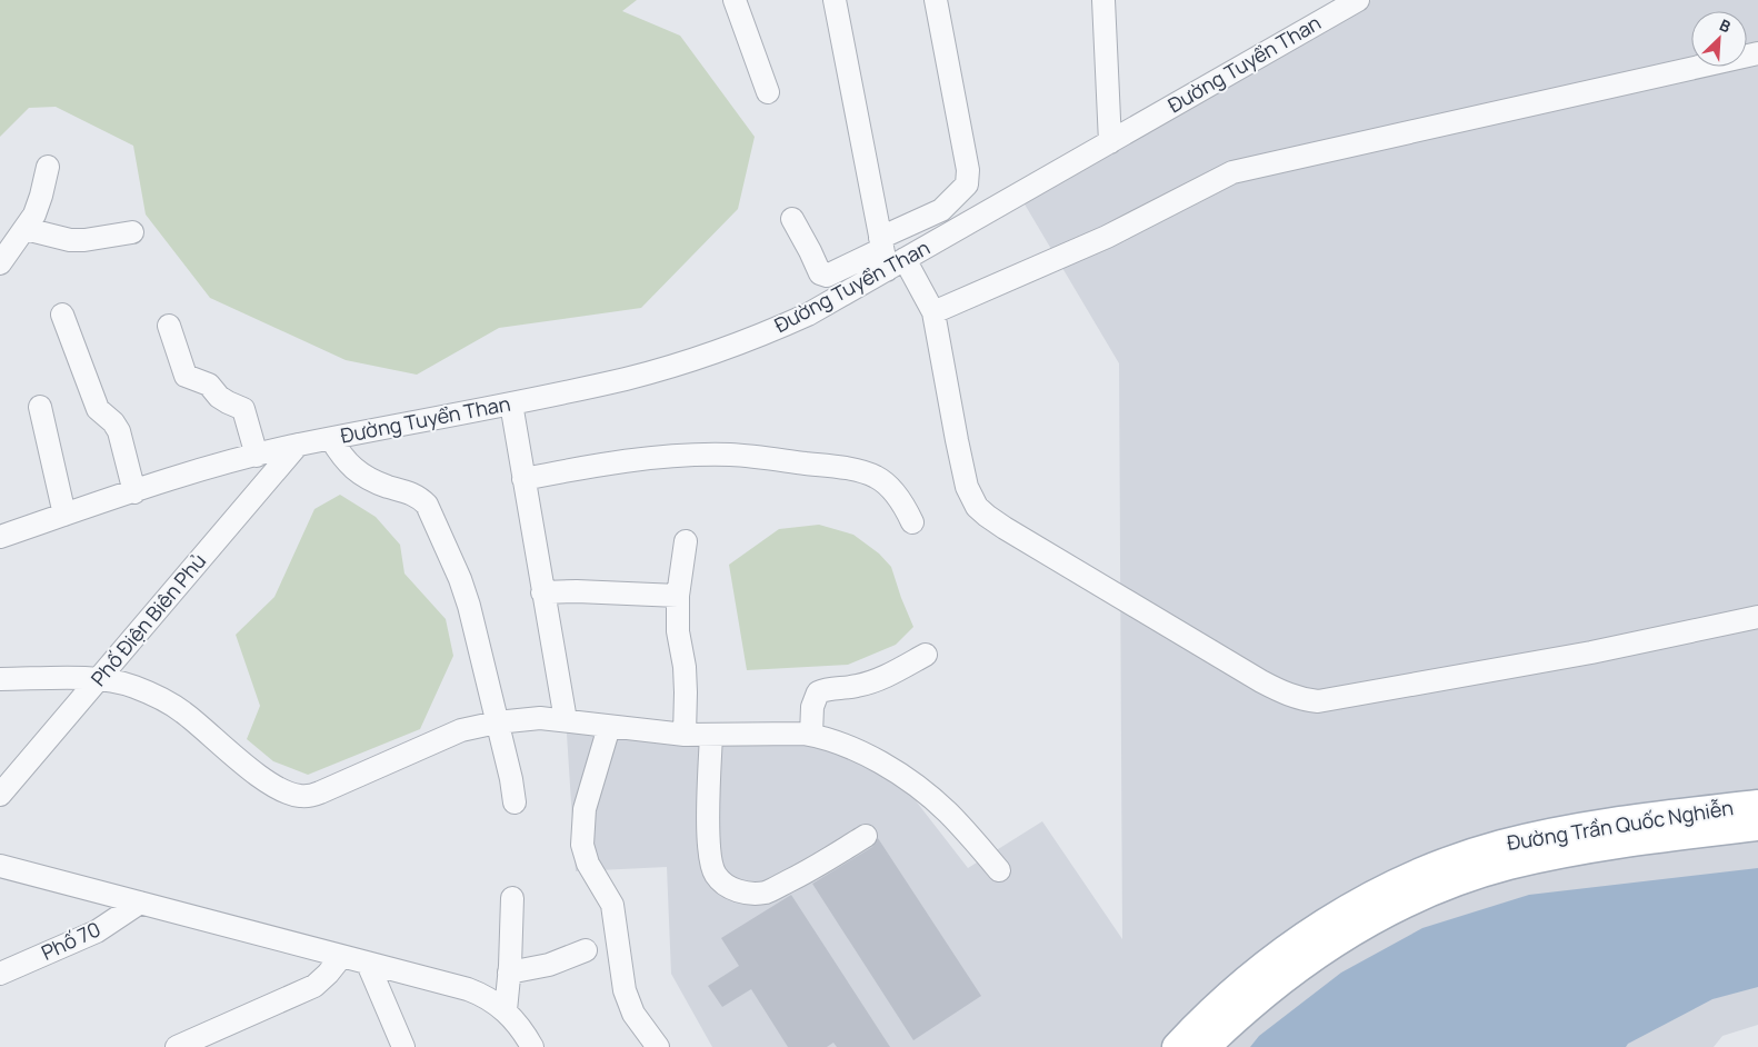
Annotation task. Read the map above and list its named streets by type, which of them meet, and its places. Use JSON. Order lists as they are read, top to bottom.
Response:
{
  "streets": {
    "main road": ["Đường Trần Quốc Nghiễn"],
    "street": ["Đường Tuyển Than", "Phố Điện Biên Phủ", "Phố 70"]
  },
  "crossings": [
    ["Đường Tuyển Than", "Phố Điện Biên Phủ"]
  ],
  "north": "top right"
}
